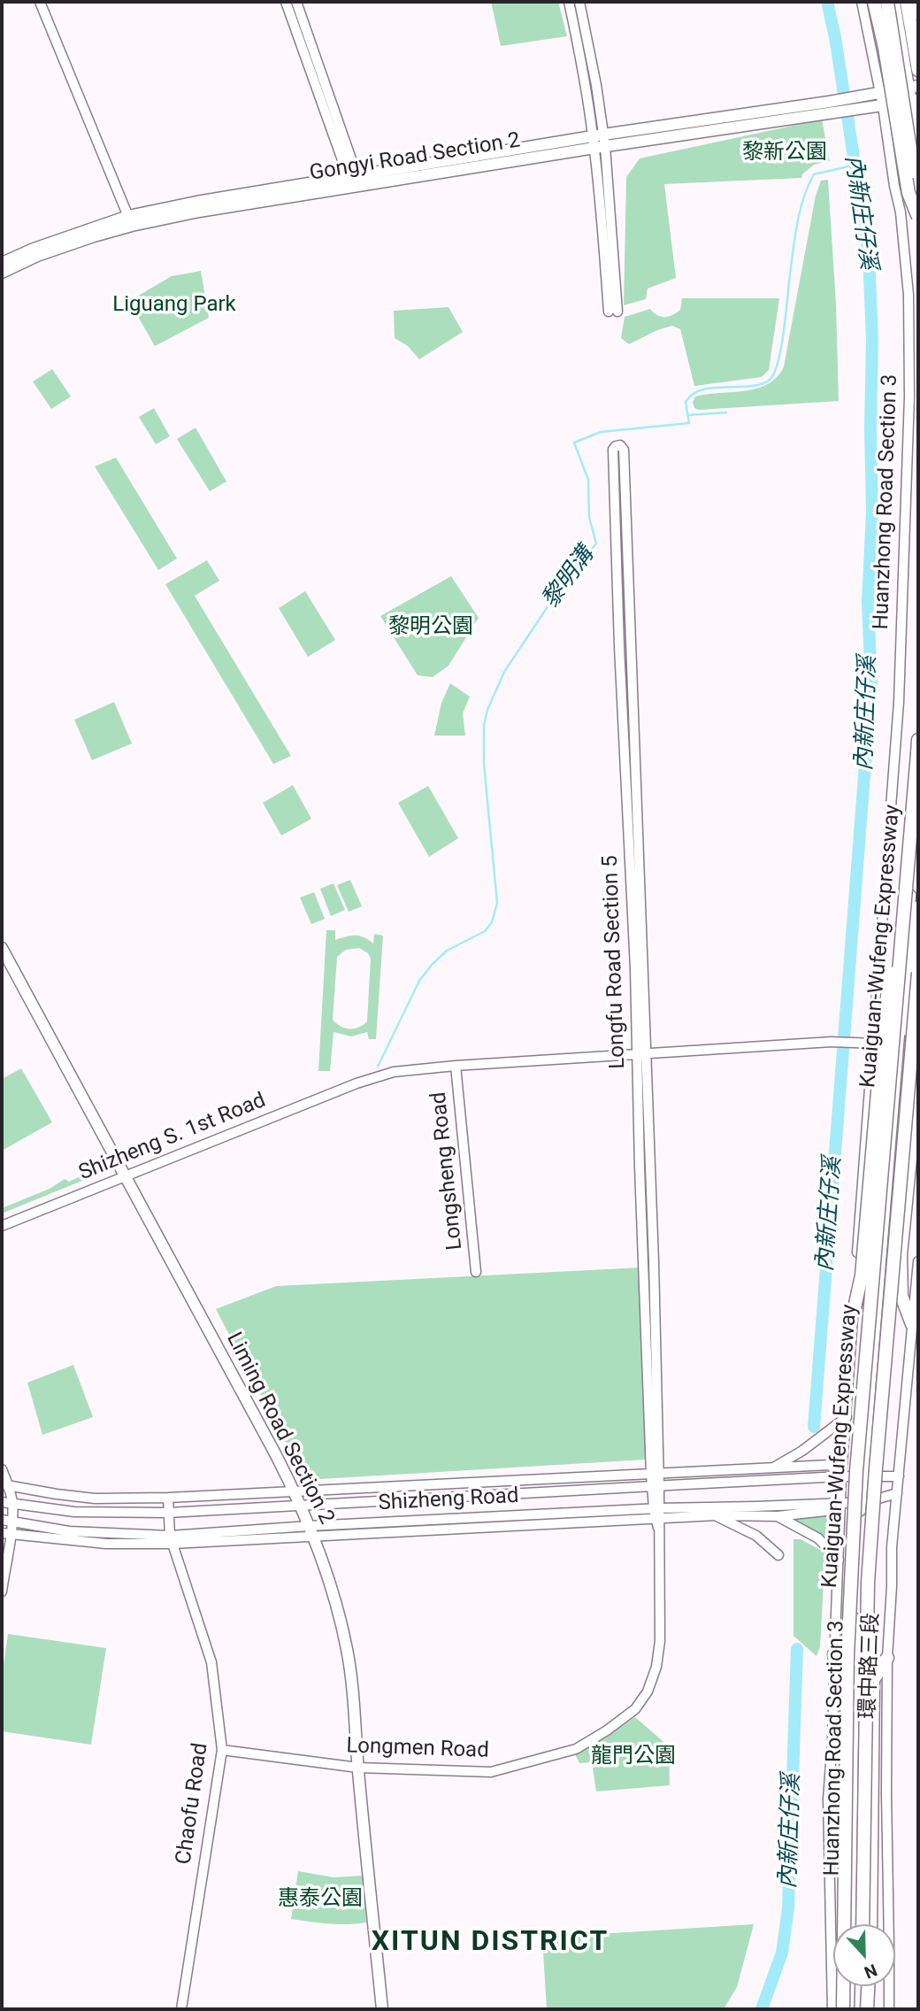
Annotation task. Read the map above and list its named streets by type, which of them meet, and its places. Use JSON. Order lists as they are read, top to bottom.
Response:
{
  "streets": {
    "highway": ["Kuaiguan-Wufeng Expressway"],
    "main road": ["Gongyi Road Section 2", "Liming Road Section 2"],
    "street": [
      "Huanzhong Road Section 3",
      "Longfu Road Section 5",
      "Shizheng S. 1st Road",
      "Longsheng Road",
      "Shizheng Road",
      "環中路三段",
      "Longmen Road",
      "Chaofu Road"
    ]
  },
  "crossings": [
    ["Gongyi Road Section 2", "Huanzhong Road Section 3"],
    ["Huanzhong Road Section 3", "Shizheng S. 1st Road"],
    ["Huanzhong Road Section 3", "Shizheng Road"],
    ["Huanzhong Road Section 3", "環中路三段"],
    ["Longfu Road Section 5", "Shizheng S. 1st Road"],
    ["Longfu Road Section 5", "Shizheng Road"],
    ["Longfu Road Section 5", "Longmen Road"],
    ["Shizheng S. 1st Road", "Longsheng Road"],
    ["Shizheng S. 1st Road", "Liming Road Section 2"],
    ["Shizheng S. 1st Road", "環中路三段"],
    ["Liming Road Section 2", "Shizheng Road"],
    ["Liming Road Section 2", "Longmen Road"],
    ["Shizheng Road", "環中路三段"],
    ["Shizheng Road", "Longmen Road"],
    ["Shizheng Road", "Chaofu Road"],
    ["Longmen Road", "Chaofu Road"]
  ],
  "districts": ["XITUN DISTRICT"],
  "water": ["內新庄仔溪", "黎明溝"],
  "parks": [
    "黎新公園",
    "Liguang Park",
    "黎明公園",
    "龍門公園",
    "惠泰公園"
  ],
  "north": "bottom"
}
